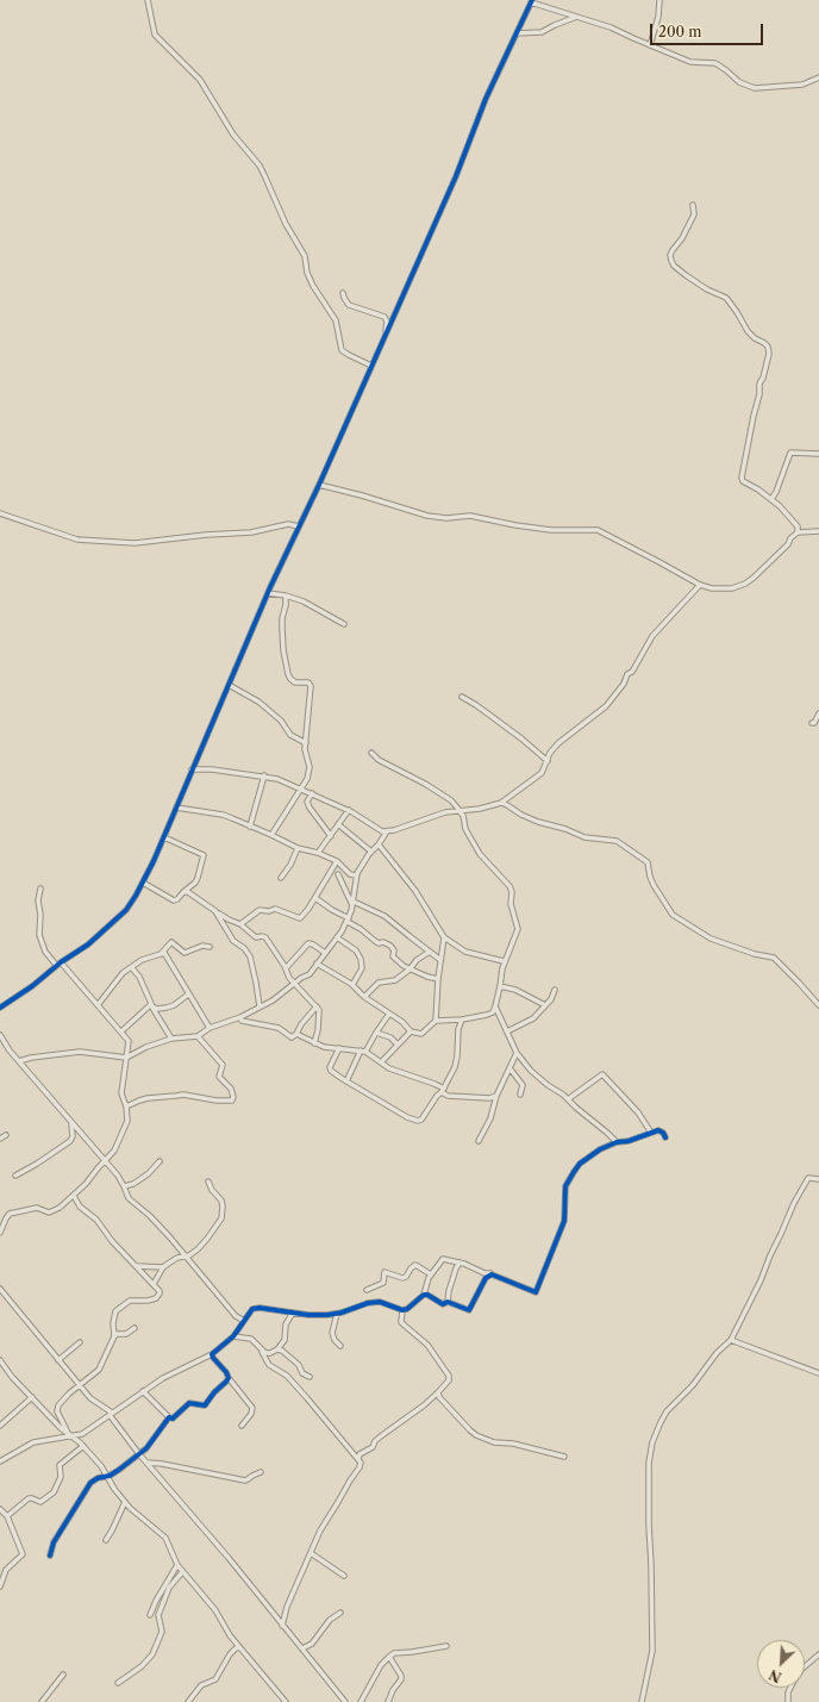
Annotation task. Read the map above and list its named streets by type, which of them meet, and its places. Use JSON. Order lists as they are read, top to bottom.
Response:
{
  "scale_bar": "200 m",
  "north": "bottom left"
}
